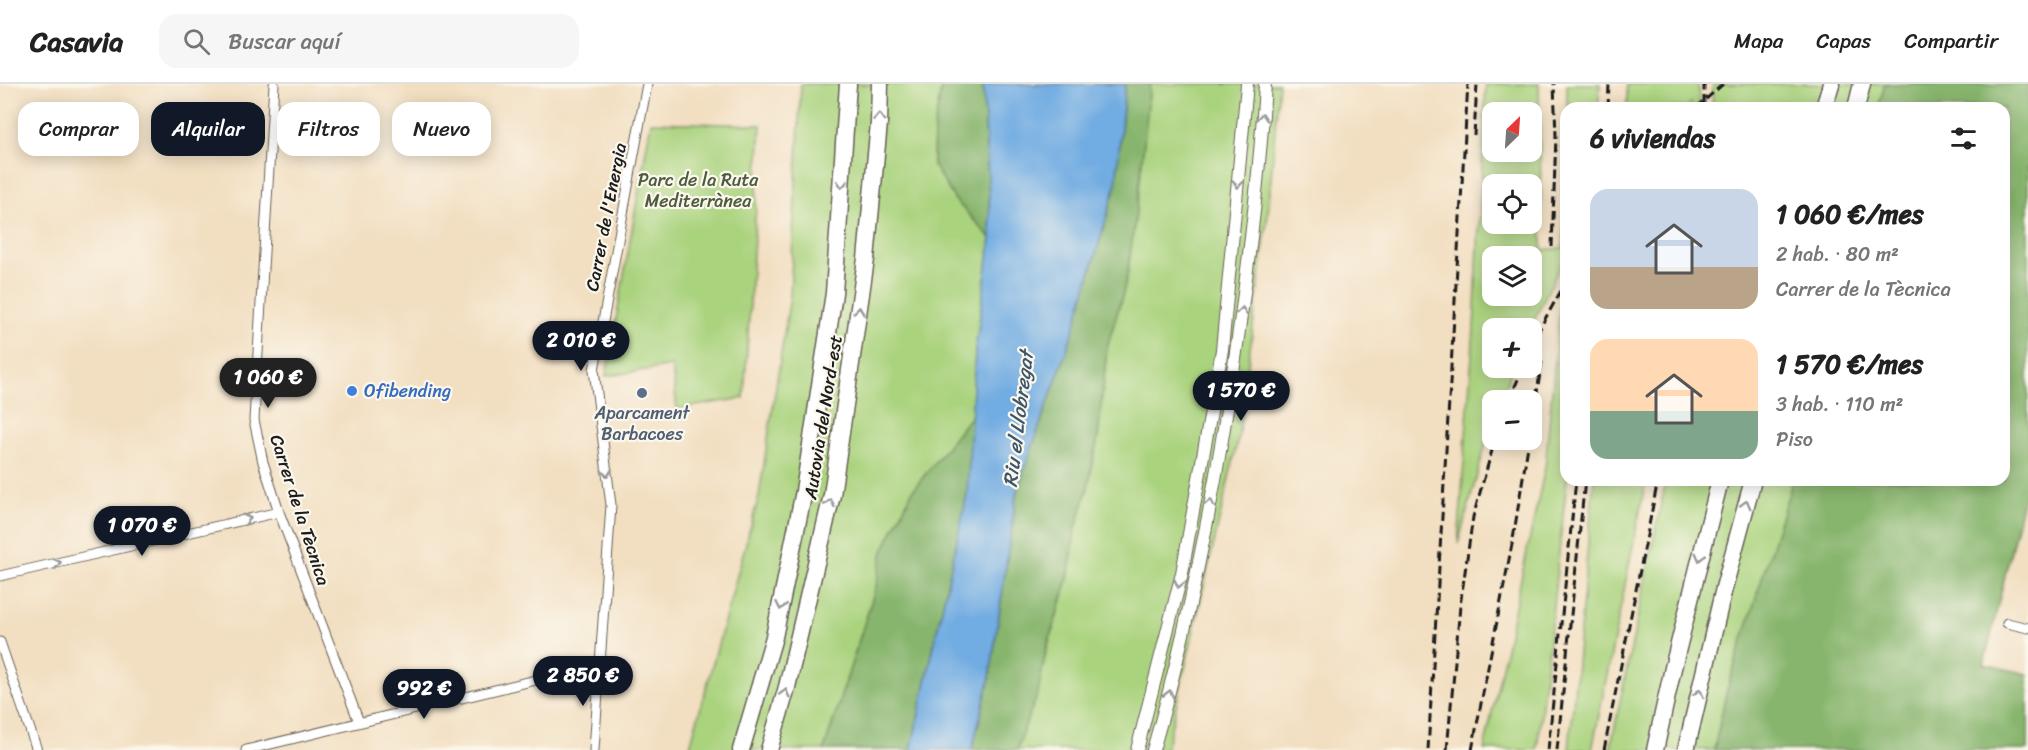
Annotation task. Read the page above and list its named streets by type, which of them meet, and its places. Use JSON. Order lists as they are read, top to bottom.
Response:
{
  "streets": {
    "highway": ["Autovia del Nord-est"],
    "street": ["Carrer de l'Energia", "Carrer de la Tècnica"]
  },
  "one_way": ["Carrer de l'Energia"],
  "water": ["Riu el Llobregat"],
  "parks": ["Parc de la Ruta Mediterrànea"],
  "places": ["Ofibending", "Aparcament Barbacoes"],
  "north": "top right",
  "page": {
    "header": "Casavia",
    "search": "Buscar aquí",
    "nav": ["Mapa", "Capas", "Compartir"],
    "map_buttons": ["+", "−"],
    "chip": [
      "Comprar",
      "Alquilar",
      "Filtros",
      "Nuevo"
    ],
    "heading": "6 viviendas",
    "list": [
      {
        "name": "1 060 €/mes",
        "note": "2 hab. · 80 m² · Carrer de la Tècnica"
      },
      {
        "name": "1 570 €/mes",
        "note": "3 hab. · 110 m² · Piso"
      }
    ],
    "price": [
      "2 010 €",
      "1 060 €",
      "1 570 €",
      "1 070 €",
      "2 850 €",
      "992 €"
    ]
  }
}
